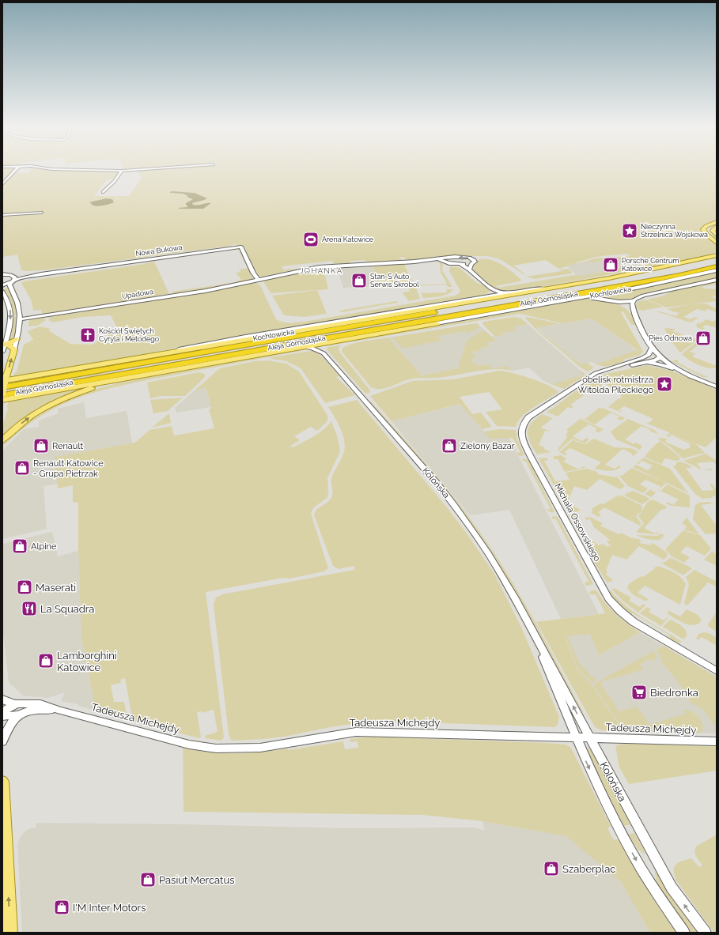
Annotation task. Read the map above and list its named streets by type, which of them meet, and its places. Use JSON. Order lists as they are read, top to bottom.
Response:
{
  "streets": {
    "highway": ["Aleja Górnośląska"],
    "main road": ["Kochłowicka"],
    "street": [
      "Nowa Bukowa",
      "Upadowa",
      "Kolońska",
      "Michała Ossowskiego",
      "Tadeusza Michejdy"
    ]
  },
  "crossings": [
    ["Nowa Bukowa", "Upadowa"],
    ["Kolońska", "Tadeusza Michejdy"]
  ],
  "districts": ["JOHANKA"],
  "places": {
    "place": ["Nieczynna Strzelnica Wojskowa", "obelisk rotmistrza Witolda Pileckiego"],
    "sports": ["Arena Katowice"],
    "shop": [
      "Porsche Centrum Katowice",
      "Stan-S Auto Serwis Skrobol",
      "Pies Odnowa",
      "Renault",
      "Zielony Bazar",
      "Renault Katowice - Grupa Pietrzak",
      "Alpine",
      "Maserati",
      "Lamborghini Katowice",
      "Szaberplac",
      "Pasiut Mercatus",
      "I'M Inter Motors"
    ],
    "church": ["Kościół Świętych Cyryla i Metodego"],
    "restaurant": ["La Squadra"],
    "supermarket": ["Biedronka"]
  }
}
